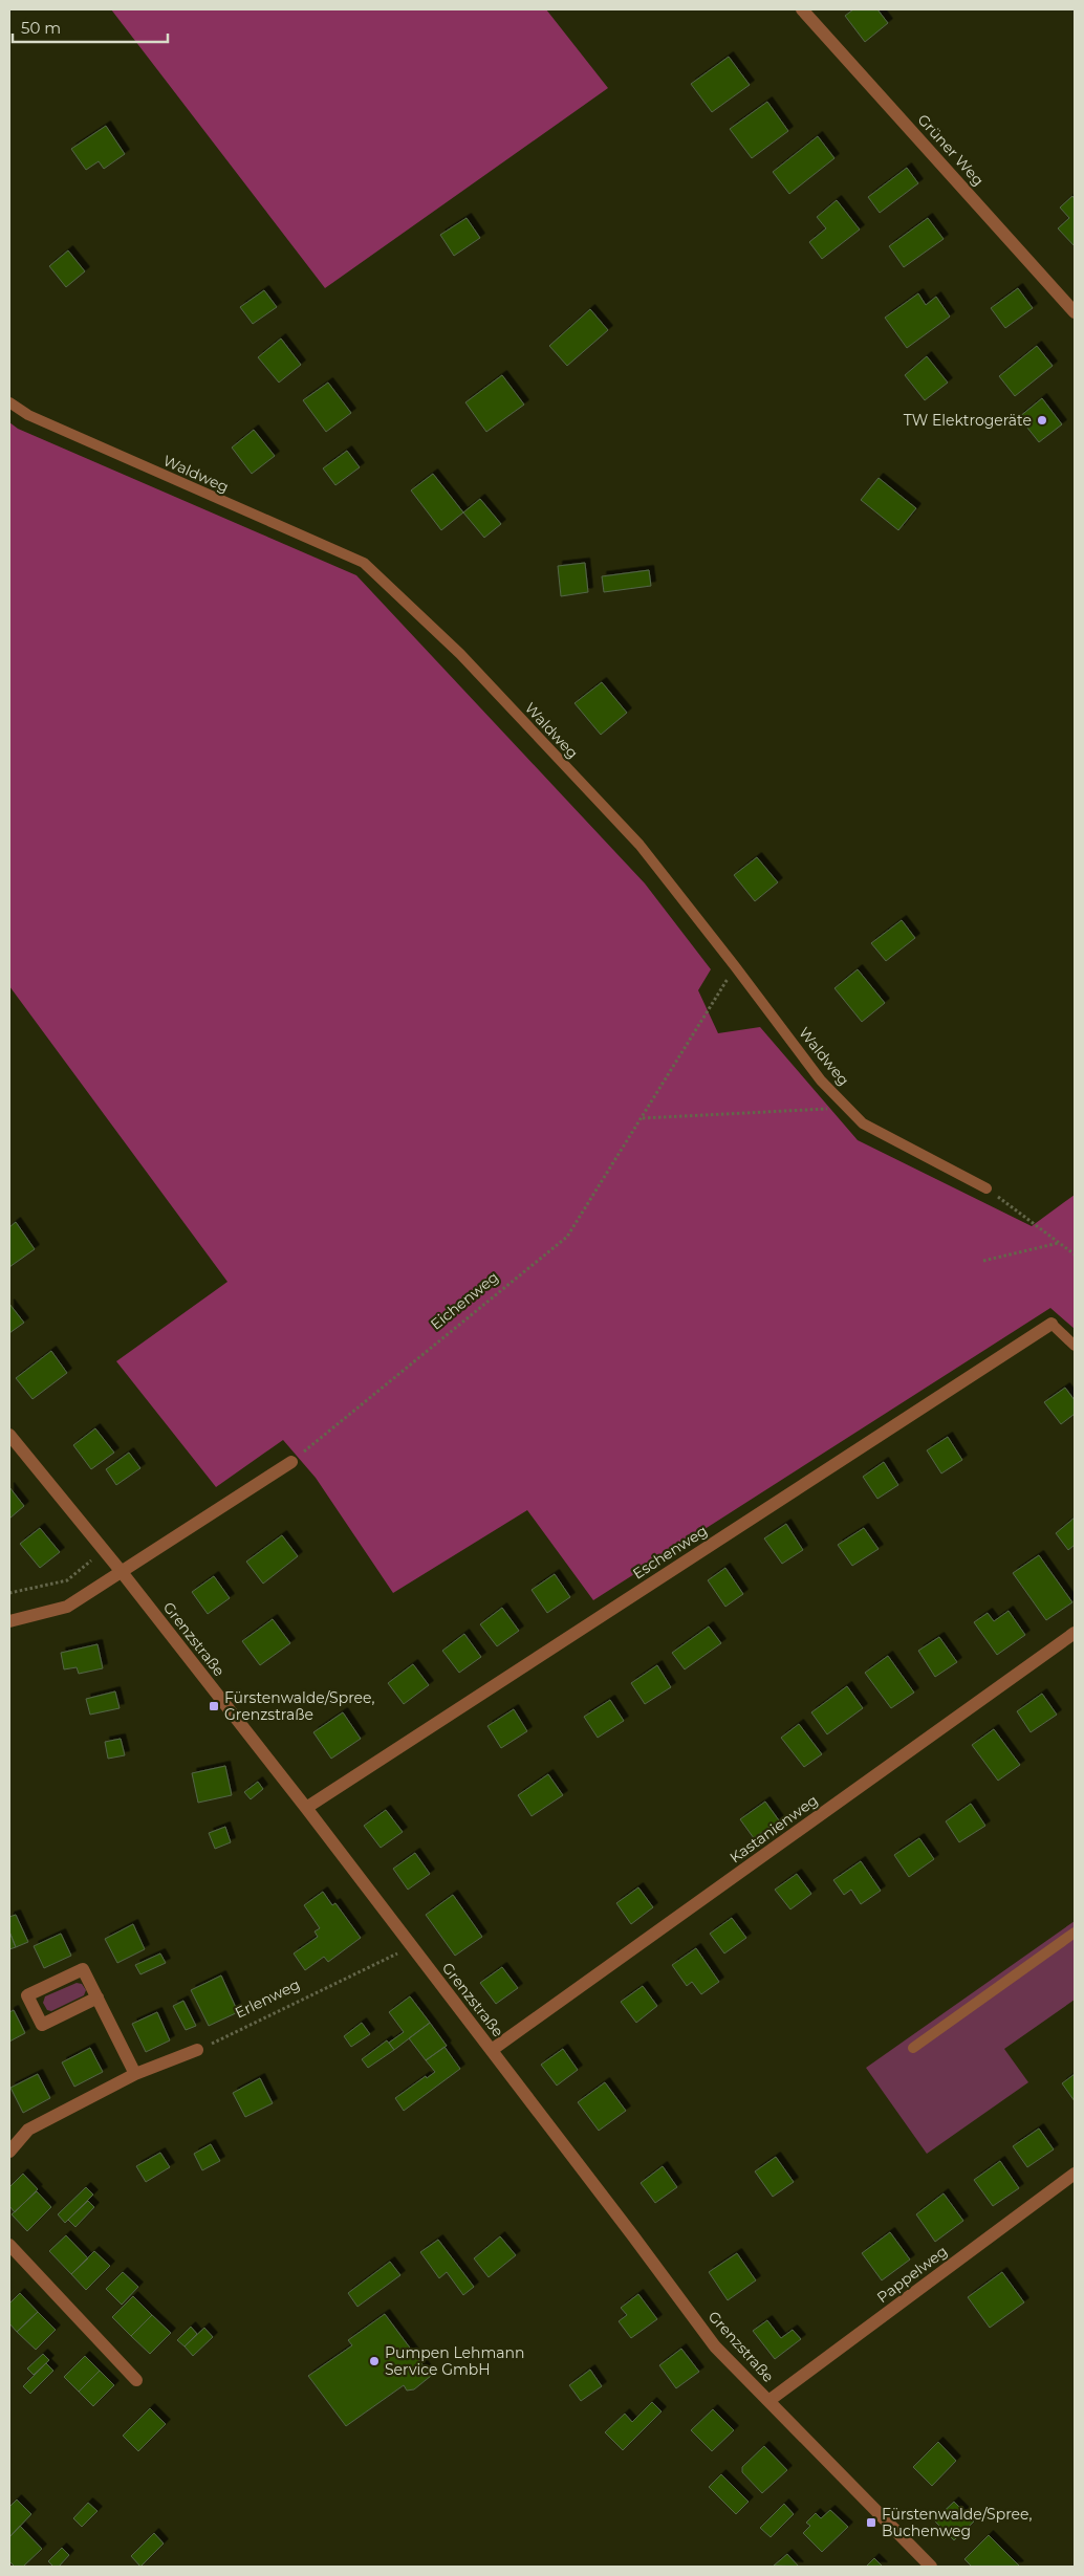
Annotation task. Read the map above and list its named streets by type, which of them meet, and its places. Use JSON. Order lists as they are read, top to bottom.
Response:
{
  "streets": {
    "street": [
      "Grüner Weg",
      "Eschenweg",
      "Grenzstraße",
      "Kastanienweg",
      "Pappelweg"
    ],
    "lane": ["Waldweg"],
    "path": ["Eichenweg", "Erlenweg"]
  },
  "crossings": [
    ["Waldweg", "Eichenweg"],
    ["Eschenweg", "Grenzstraße"],
    ["Grenzstraße", "Kastanienweg"],
    ["Grenzstraße", "Erlenweg"],
    ["Grenzstraße", "Pappelweg"]
  ],
  "places": {
    "other": ["TW Elektrogeräte", "Pumpen Lehmann Service GmbH"],
    "transit": ["Fürstenwalde/Spree, Grenzstraße", "Fürstenwalde/Spree, Buchenweg"]
  },
  "scale_bar": "50 m"
}
